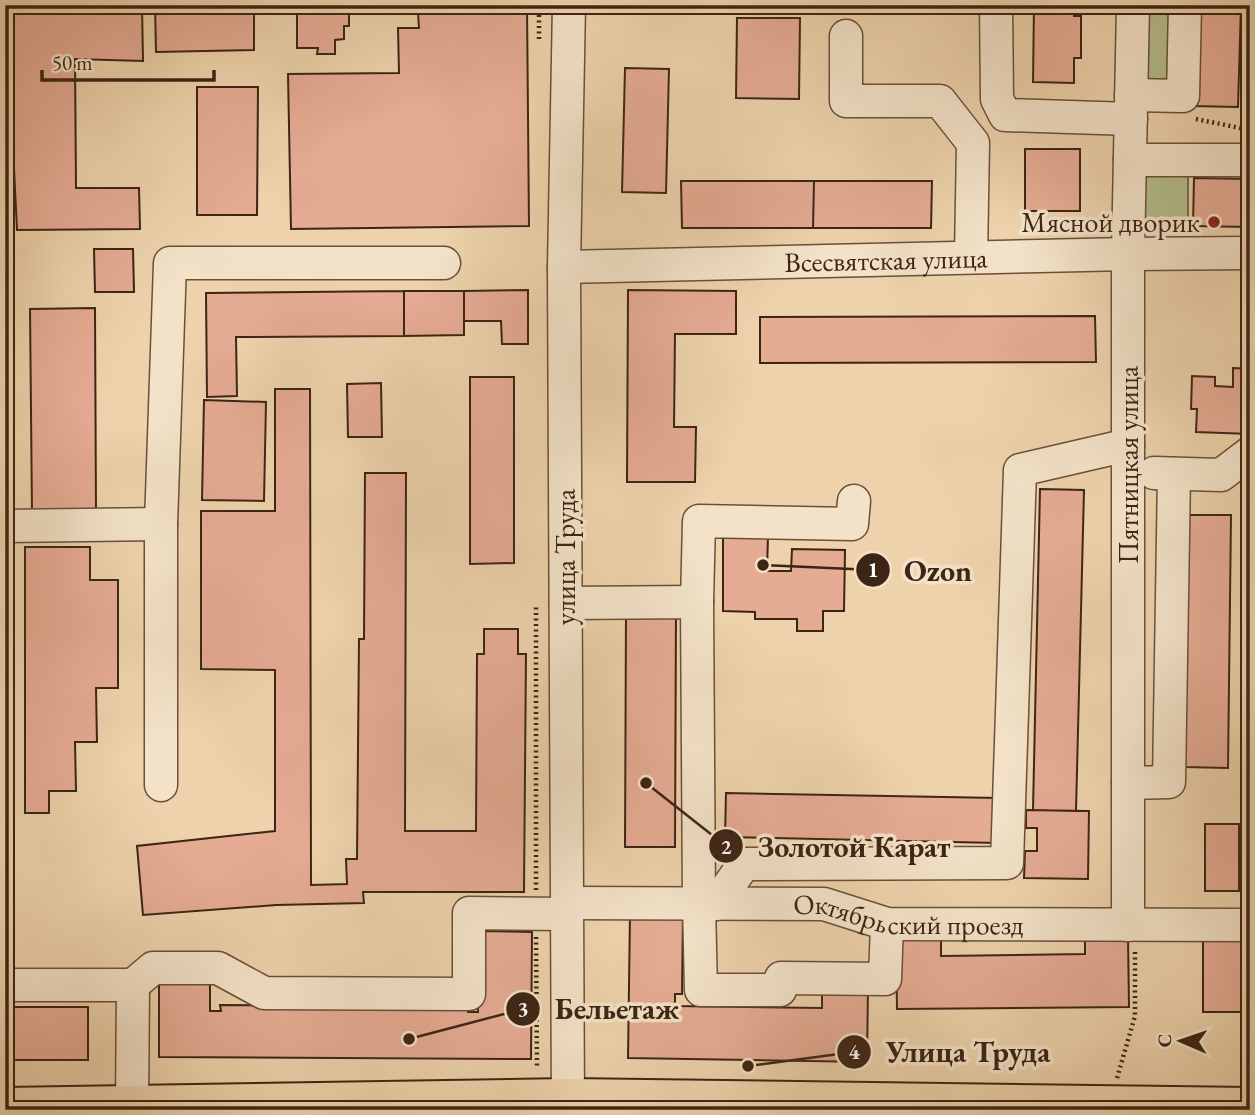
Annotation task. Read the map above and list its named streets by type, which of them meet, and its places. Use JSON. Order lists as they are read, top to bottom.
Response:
{
  "streets": {
    "street": [
      "Всесвятская улица",
      "Пятницкая улица",
      "улица Труда",
      "Октябрьский проезд"
    ]
  },
  "crossings": [
    ["Всесвятская улица", "Пятницкая улица"],
    ["Всесвятская улица", "улица Труда"],
    ["Пятницкая улица", "Октябрьский проезд"],
    ["улица Труда", "Октябрьский проезд"]
  ],
  "places": [
    "Мясной дворик",
    "Ozon",
    "Золотой Карат",
    "Бельетаж",
    "Улица Труда"
  ],
  "scale_bar": "50 m",
  "north": "left"
}
